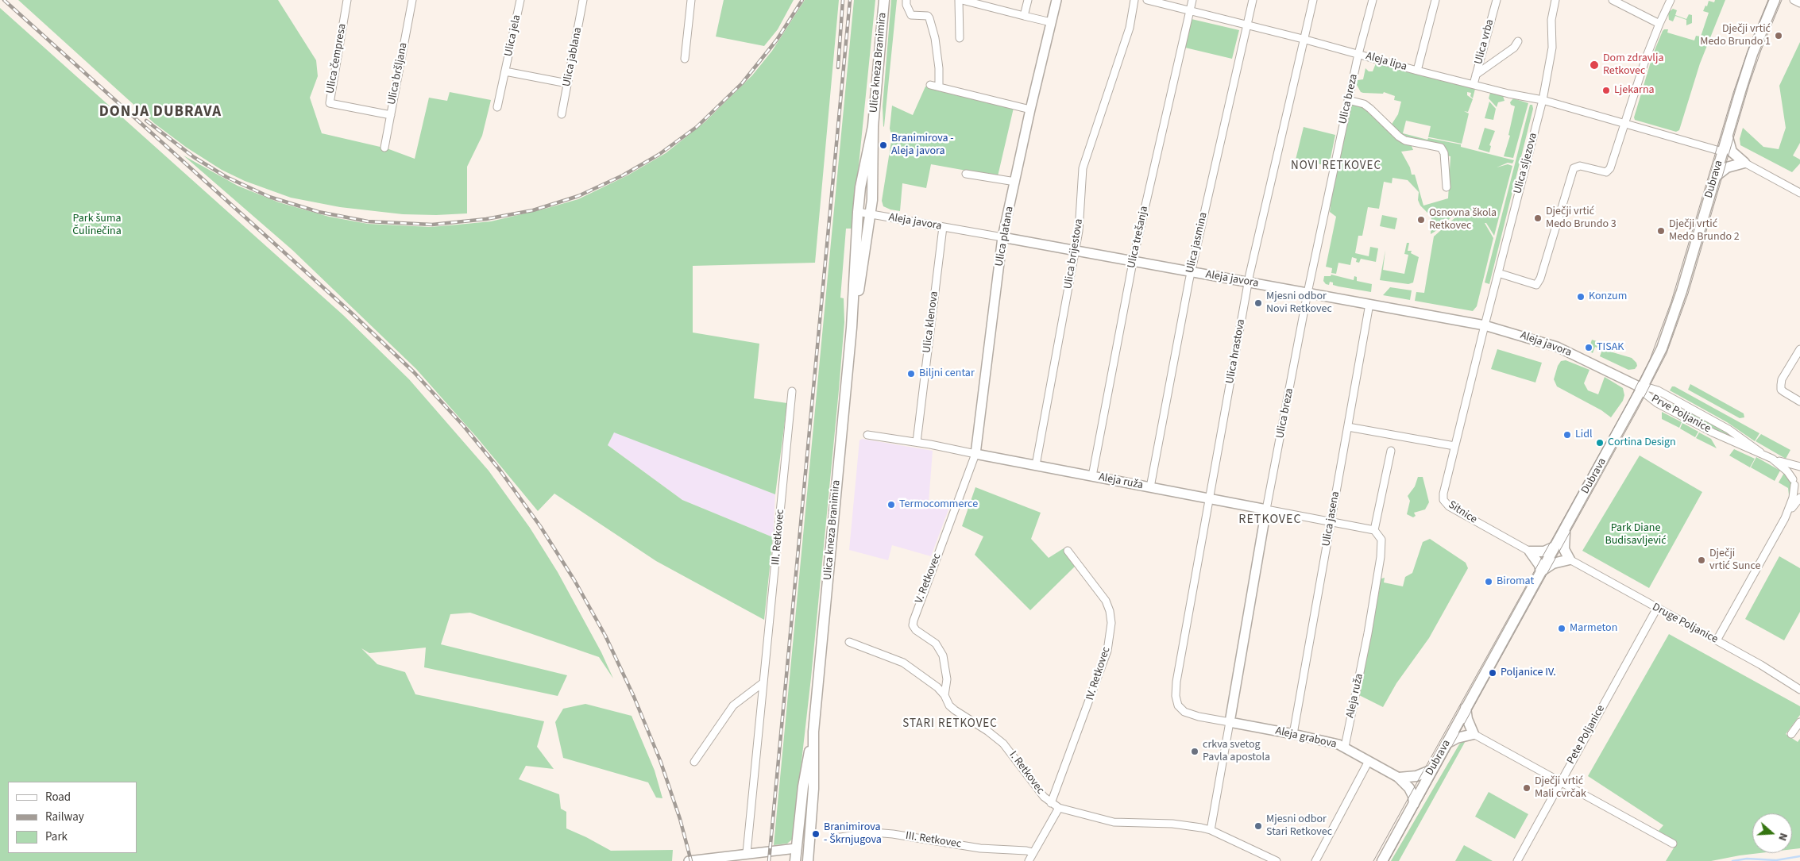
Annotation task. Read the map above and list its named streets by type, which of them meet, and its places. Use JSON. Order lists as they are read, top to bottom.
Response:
{
  "streets": {
    "main road": ["Ulica kneza Branimira", "Dubrava"],
    "street": [
      "Ulica jela",
      "Ulica vrba",
      "Ulica jablana",
      "Ulica čempresa",
      "Aleja lipa",
      "Ulica bršljana",
      "Ulica breza",
      "Ulica sljezova",
      "Aleja javora",
      "Ulica platana",
      "Ulica trešanja",
      "Ulica jasmina",
      "Ulica brijestova",
      "Ulica klenova",
      "Ulica hrastova",
      "Prve Poljanice",
      "Aleja ruža",
      "Sitnice",
      "Ulica jasena",
      "III. Retkovec",
      "V. Retkovec",
      "Druge Poljanice",
      "IV. Retkovec",
      "Pete Poljanice",
      "Aleja grabova",
      "I. Retkovec"
    ]
  },
  "crossings": [
    ["Ulica jela", "Ulica jablana"],
    ["Ulica vrba", "Aleja lipa"],
    ["Ulica čempresa", "Ulica bršljana"],
    ["Aleja lipa", "Ulica breza"],
    ["Aleja lipa", "Ulica sljezova"],
    ["Aleja lipa", "Dubrava"],
    ["Aleja lipa", "Ulica trešanja"],
    ["Aleja lipa", "Ulica jasmina"],
    ["Aleja lipa", "Ulica hrastova"],
    ["Ulica kneza Branimira", "Aleja javora"],
    ["Ulica breza", "Aleja javora"],
    ["Ulica breza", "Ulica hrastova"],
    ["Ulica breza", "Aleja ruža"],
    ["Ulica breza", "Aleja grabova"],
    ["Ulica breza", "I. Retkovec"],
    ["Ulica sljezova", "Aleja javora"],
    ["Ulica sljezova", "Sitnice"],
    ["Dubrava", "Aleja javora"],
    ["Dubrava", "Prve Poljanice"],
    ["Aleja javora", "Ulica platana"],
    ["Aleja javora", "Ulica trešanja"],
    ["Aleja javora", "Ulica jasmina"],
    ["Aleja javora", "Ulica brijestova"],
    ["Aleja javora", "Ulica klenova"],
    ["Aleja javora", "Ulica hrastova"],
    ["Aleja javora", "Prve Poljanice"],
    ["Aleja javora", "Sitnice"],
    ["Aleja javora", "Ulica jasena"],
    ["Ulica platana", "Aleja ruža"],
    ["Ulica platana", "V. Retkovec"],
    ["Ulica trešanja", "Aleja ruža"],
    ["Ulica jasmina", "Aleja ruža"],
    ["Ulica brijestova", "Aleja ruža"],
    ["Ulica klenova", "Aleja ruža"],
    ["Ulica hrastova", "Aleja ruža"],
    ["Ulica hrastova", "Aleja grabova"],
    ["Aleja ruža", "Ulica jasena"],
    ["Aleja ruža", "V. Retkovec"],
    ["Aleja ruža", "Aleja grabova"],
    ["Ulica jasena", "Aleja grabova"],
    ["V. Retkovec", "I. Retkovec"],
    ["Druge Poljanice", "Pete Poljanice"],
    ["IV. Retkovec", "I. Retkovec"]
  ],
  "districts": [
    "DONJA DUBRAVA",
    "NOVI RETKOVEC",
    "RETKOVEC",
    "STARI RETKOVEC"
  ],
  "parks": ["Park šuma Čulinečina", "Park Diane Budisavljević"],
  "places": [
    "Dječji vrtić Medo Brundo 1",
    "Dom zdravlja Retkovec",
    "Ljekarna",
    "Branimirova - Aleja javora",
    "Dječji vrtić Medo Brundo 3",
    "Osnovna škola Retkovec",
    "Dječji vrtić Medo Brundo 2",
    "Konzum",
    "Mjesni odbor Novi Retkovec",
    "TISAK",
    "Biljni centar",
    "Lidl",
    "Cortina Design",
    "Termocommerce",
    "Dječji vrtić Sunce",
    "Biromat",
    "Marmeton",
    "Poljanice IV.",
    "crkva svetog Pavla apostola",
    "Dječji vrtić Mali cvrčak",
    "Mjesni odbor Stari Retkovec",
    "Branimirova - Škrnjugova"
  ],
  "legend": ["Road", "Railway", "Park"],
  "north": "right"
}
